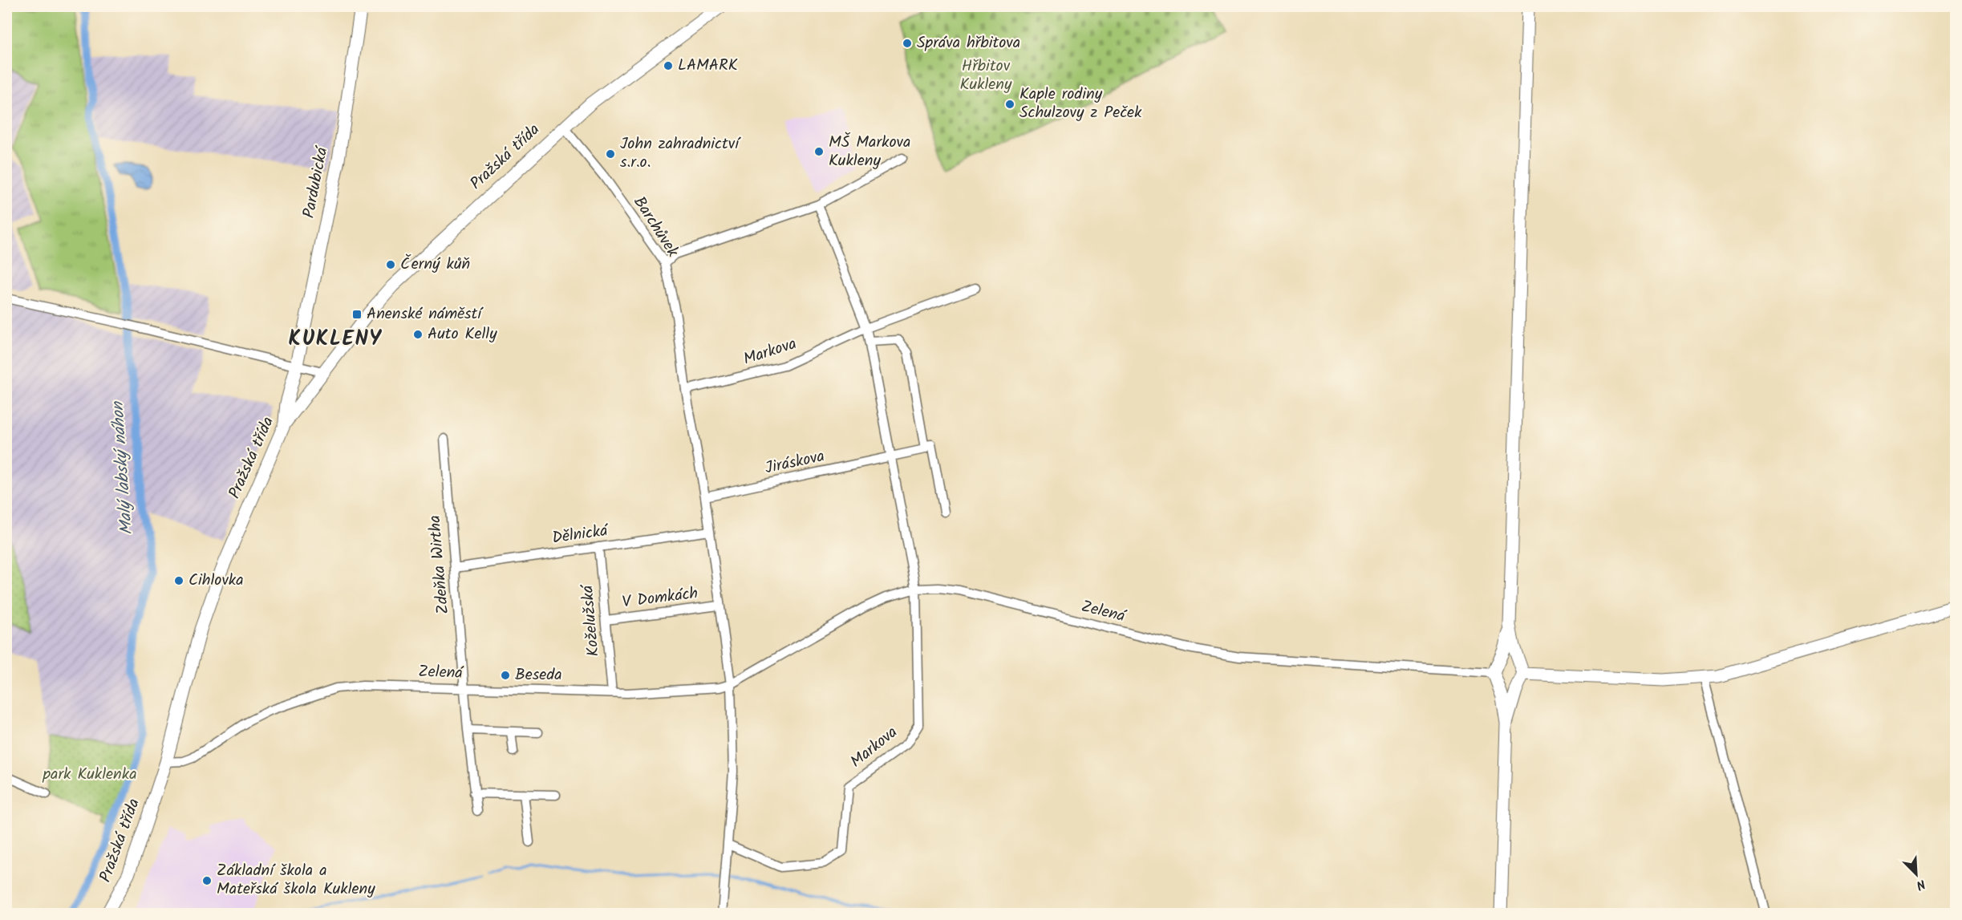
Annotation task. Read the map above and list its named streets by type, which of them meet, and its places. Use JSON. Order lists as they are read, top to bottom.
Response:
{
  "streets": {
    "street": [
      "Pražská třída",
      "Pardubická",
      "Barchůvek",
      "Markova",
      "Jiráskova",
      "Dělnická",
      "Zdeňka Wirtha",
      "V Domkách",
      "Zelená",
      "Koželužská"
    ]
  },
  "crossings": [
    ["Pražská třída", "Pardubická"],
    ["Pražská třída", "Barchůvek"],
    ["Pražská třída", "Zelená"],
    ["Barchůvek", "Markova"],
    ["Markova", "Jiráskova"],
    ["Markova", "Zelená"],
    ["Dělnická", "Zdeňka Wirtha"],
    ["Dělnická", "Koželužská"],
    ["Zdeňka Wirtha", "Zelená"],
    ["V Domkách", "Koželužská"],
    ["Zelená", "Koželužská"]
  ],
  "districts": ["KUKLENY"],
  "water": ["Malý labský náhon"],
  "parks": ["Hřbitov Kukleny", "park Kuklenka"],
  "places": {
    "other": [
      "Správa hřbitova",
      "LAMARK",
      "Kaple rodiny Schulzovy z Peček",
      "MŠ Markova Kukleny",
      "John zahradnictví s.r.o.",
      "Černý kůň",
      "Auto Kelly",
      "Cihlovka",
      "Beseda",
      "Základní škola a Mateřská škola Kukleny"
    ],
    "transit": ["Anenské náměstí"]
  },
  "north": "bottom right"
}
